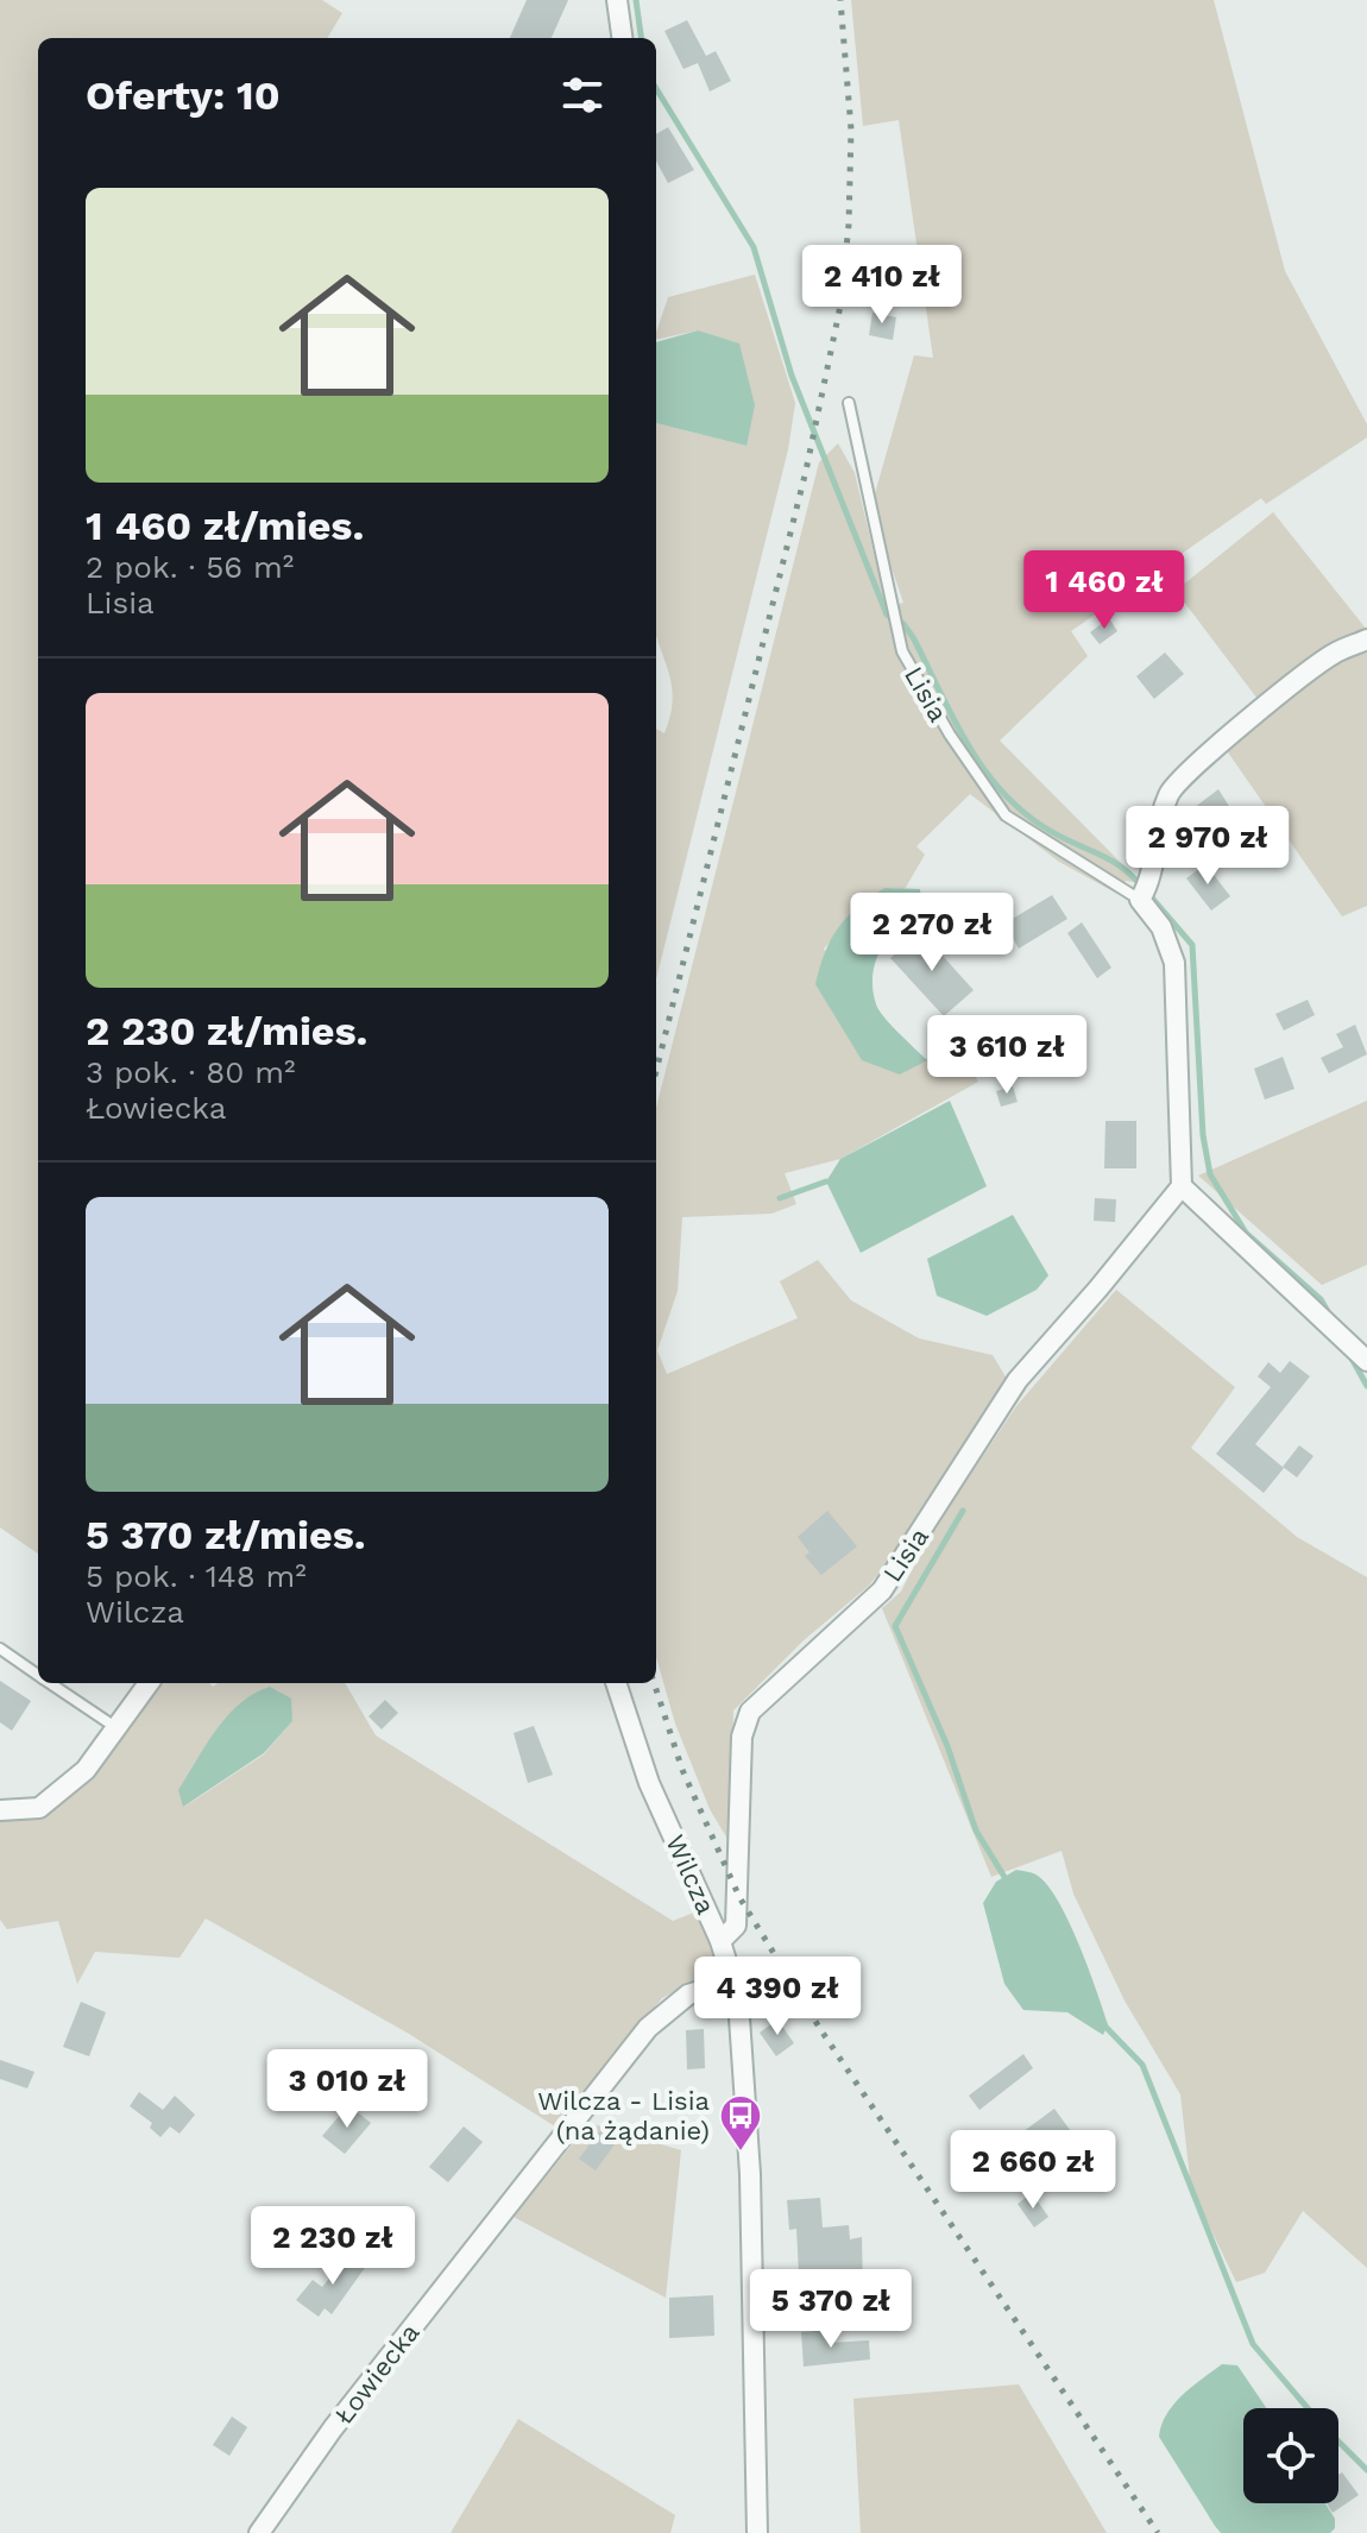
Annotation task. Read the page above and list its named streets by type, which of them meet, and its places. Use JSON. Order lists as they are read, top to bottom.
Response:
{
  "streets": {
    "street": ["Lisia", "Wilcza", "Łowiecka"]
  },
  "crossings": [
    ["Lisia", "Wilcza"],
    ["Wilcza", "Łowiecka"]
  ],
  "places": {
    "bus stop": ["Wilcza - Lisia (na żądanie)"]
  },
  "page": {
    "heading": "Oferty: 10",
    "list": [
      {
        "name": "1 460 zł/mies.",
        "note": "2 pok. · 56 m² · Lisia"
      },
      {
        "name": "2 230 zł/mies.",
        "note": "3 pok. · 80 m² · Łowiecka"
      },
      {
        "name": "5 370 zł/mies.",
        "note": "5 pok. · 148 m² · Wilcza"
      }
    ],
    "price": [
      "2 410 zł",
      "1 460 zł",
      "2 970 zł",
      "2 270 zł",
      "3 610 zł",
      "4 390 zł",
      "3 010 zł",
      "2 660 zł",
      "2 230 zł",
      "5 370 zł"
    ]
  }
}
